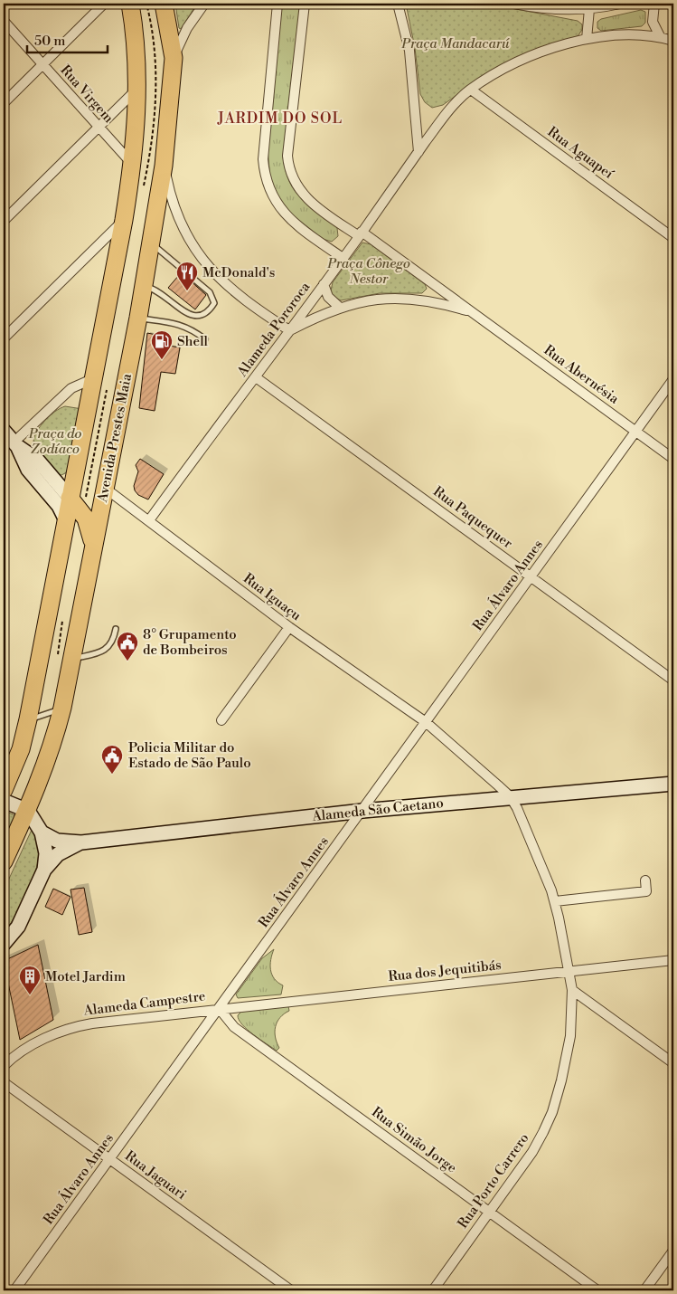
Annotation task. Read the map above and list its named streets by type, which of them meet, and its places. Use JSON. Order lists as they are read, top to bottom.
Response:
{
  "streets": {
    "highway": ["Avenida Prestes Maia"],
    "main road": ["Alameda São Caetano"],
    "street": [
      "Rua Virgem",
      "Rua Aguapeí",
      "Alameda Pororoca",
      "Rua Abernésia",
      "Rua Paquequer",
      "Rua Álvaro Annes",
      "Rua Iguaçu",
      "Rua dos Jequitibás",
      "Alameda Campestre",
      "Rua Simão Jorge",
      "Rua Jaguari",
      "Rua Porto Carrero"
    ]
  },
  "crossings": [
    ["Alameda Pororoca", "Rua Paquequer"],
    ["Alameda Pororoca", "Rua Iguaçu"],
    ["Rua Abernésia", "Rua Álvaro Annes"],
    ["Avenida Prestes Maia", "Rua Iguaçu"],
    ["Rua Paquequer", "Rua Álvaro Annes"],
    ["Rua Álvaro Annes", "Rua Iguaçu"],
    ["Rua Álvaro Annes", "Alameda São Caetano"],
    ["Rua Álvaro Annes", "Rua dos Jequitibás"],
    ["Rua Álvaro Annes", "Alameda Campestre"],
    ["Rua Álvaro Annes", "Rua Simão Jorge"],
    ["Rua Álvaro Annes", "Rua Jaguari"],
    ["Rua Álvaro Annes", "Rua Porto Carrero"],
    ["Rua Iguaçu", "Rua Porto Carrero"],
    ["Alameda São Caetano", "Rua Porto Carrero"],
    ["Rua dos Jequitibás", "Alameda Campestre"],
    ["Rua dos Jequitibás", "Rua Simão Jorge"],
    ["Rua dos Jequitibás", "Rua Porto Carrero"],
    ["Alameda Campestre", "Rua Simão Jorge"],
    ["Rua Simão Jorge", "Rua Porto Carrero"]
  ],
  "districts": ["JARDIM DO SOL"],
  "parks": ["Praça Mandacarú", "Praça Cônego Nestor", "Praça do Zodíaco"],
  "places": {
    "restaurant": ["McDonald's"],
    "fuel station": ["Shell"],
    "public building": ["8° Grupamento de Bombeiros", "Policia Militar do Estado de São Paulo"],
    "building": ["Motel Jardim"]
  },
  "scale_bar": "50 m"
}
